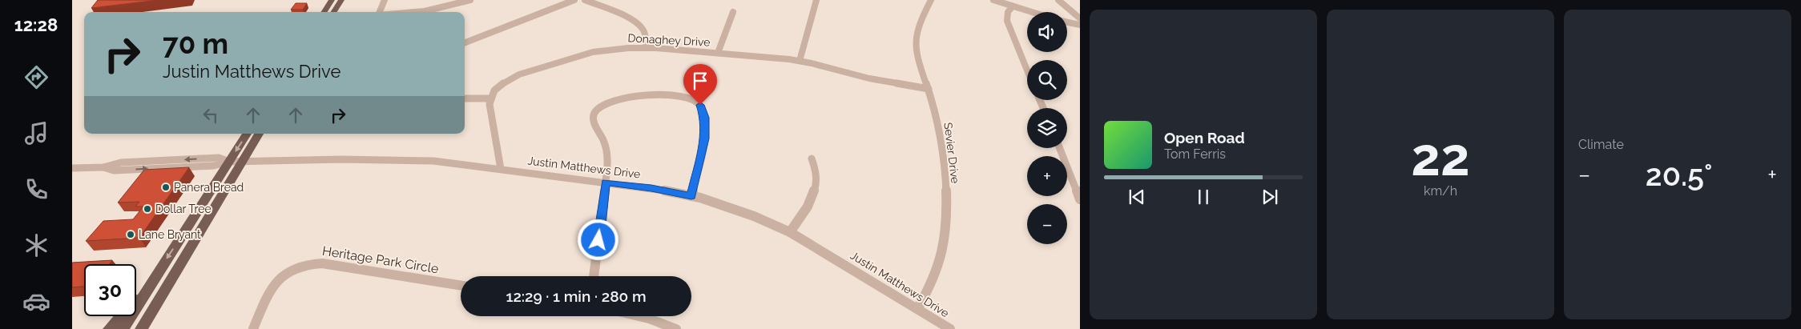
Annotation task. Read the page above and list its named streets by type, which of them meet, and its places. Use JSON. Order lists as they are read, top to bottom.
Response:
{
  "streets": {
    "street": [
      "Donaghey Drive",
      "Sevier Drive",
      "Justin Matthews Drive",
      "Heritage Park Circle"
    ]
  },
  "crossings": [
    ["Donaghey Drive", "Sevier Drive"],
    ["Sevier Drive", "Justin Matthews Drive"]
  ],
  "places": ["Panera Bread", "Dollar Tree", "Lane Bryant"],
  "page": {
    "tabs": "12:28",
    "tile": [
      ["22", "km/h"],
      "Climate"
    ],
    "map_buttons": ["+", "−"],
    "turn": ["70 m", "Justin Matthews Drive"],
    "song": ["Open Road", "Tom Ferris"],
    "heat": ["−", "20.5°", "+"],
    "limit": "30",
    "trip": "12:29 · 1 min · 280 m"
  }
}
